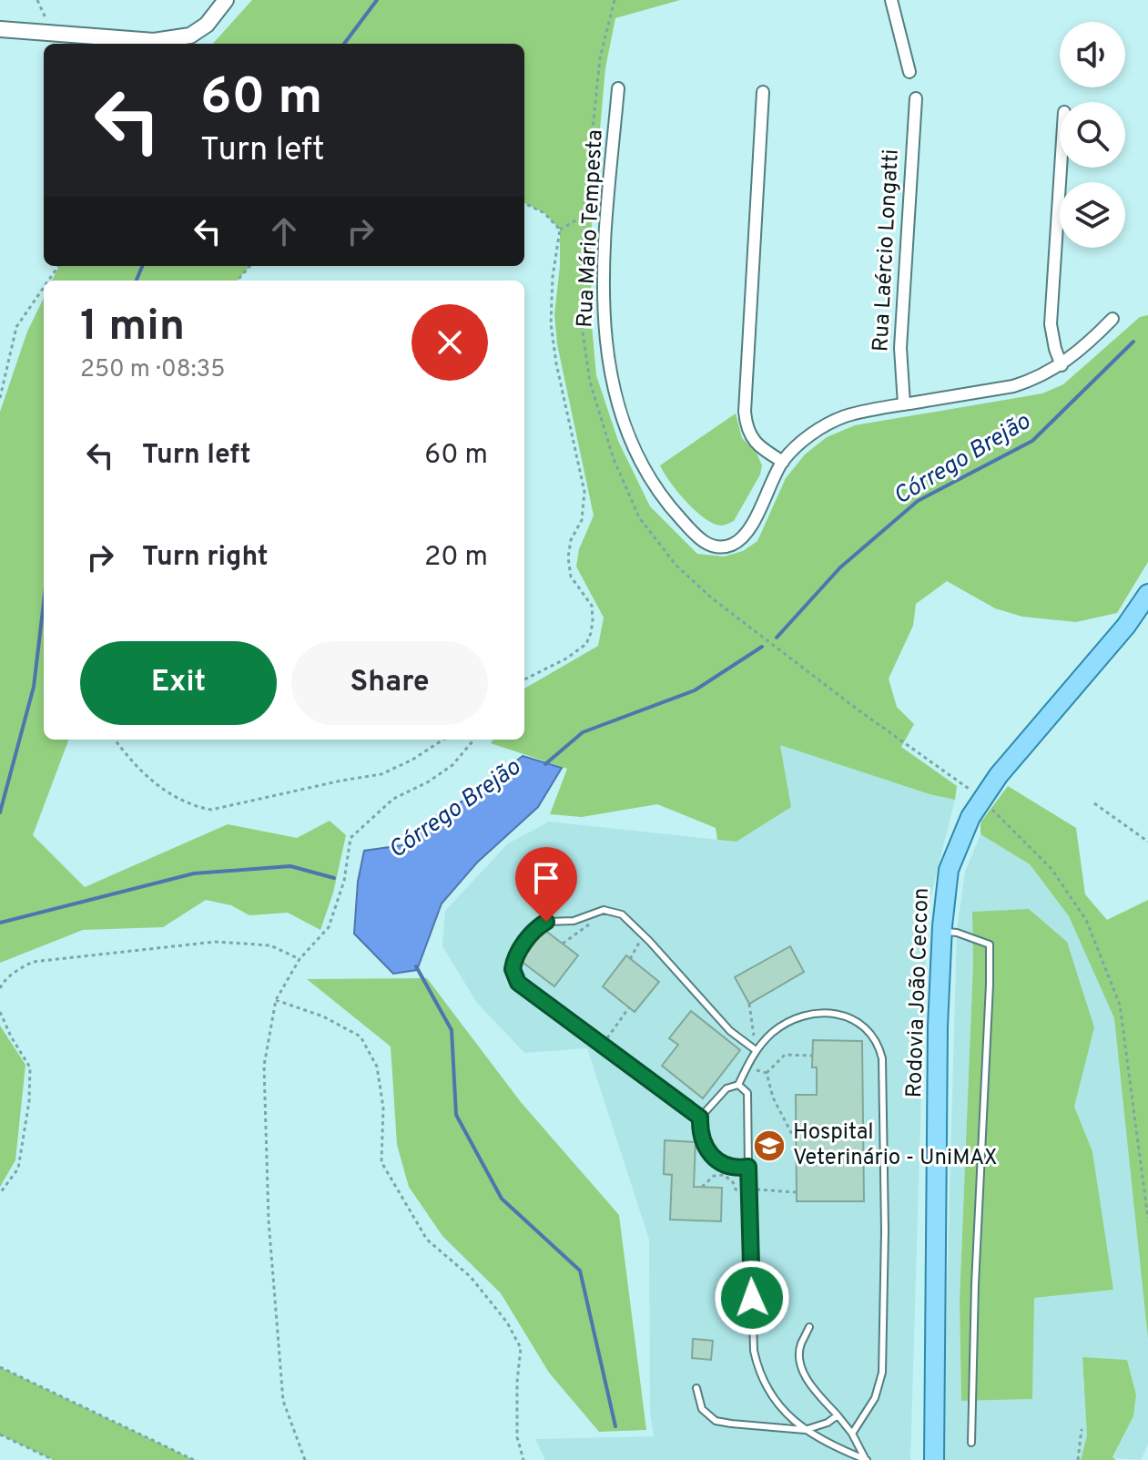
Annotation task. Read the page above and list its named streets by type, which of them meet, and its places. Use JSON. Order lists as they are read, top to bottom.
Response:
{
  "streets": {
    "main road": ["Rodovia João Ceccon"],
    "street": ["Rua Mário Tempesta", "Rua Laércio Longatti"]
  },
  "crossings": [
    ["Rua Mário Tempesta", "Rua Laércio Longatti"]
  ],
  "water": ["Córrego Brejão"],
  "places": {
    "school or university": ["Hospital Veterinário - UniMAX"]
  },
  "page": {
    "turn": ["60 m", "Turn left"],
    "heading": ["1 min", "250 m · 08:35"],
    "list": [
      {
        "name": "Turn left",
        "value": "60 m"
      },
      {
        "name": "Turn right",
        "value": "20 m"
      }
    ],
    "buttons": ["Exit", "Share"]
  }
}
